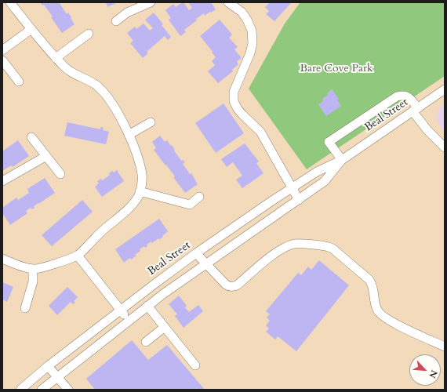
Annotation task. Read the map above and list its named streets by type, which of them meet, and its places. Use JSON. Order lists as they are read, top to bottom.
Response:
{
  "streets": {
    "street": ["Beal Street"]
  },
  "parks": ["Bare Cove Park"],
  "north": "bottom right"
}
